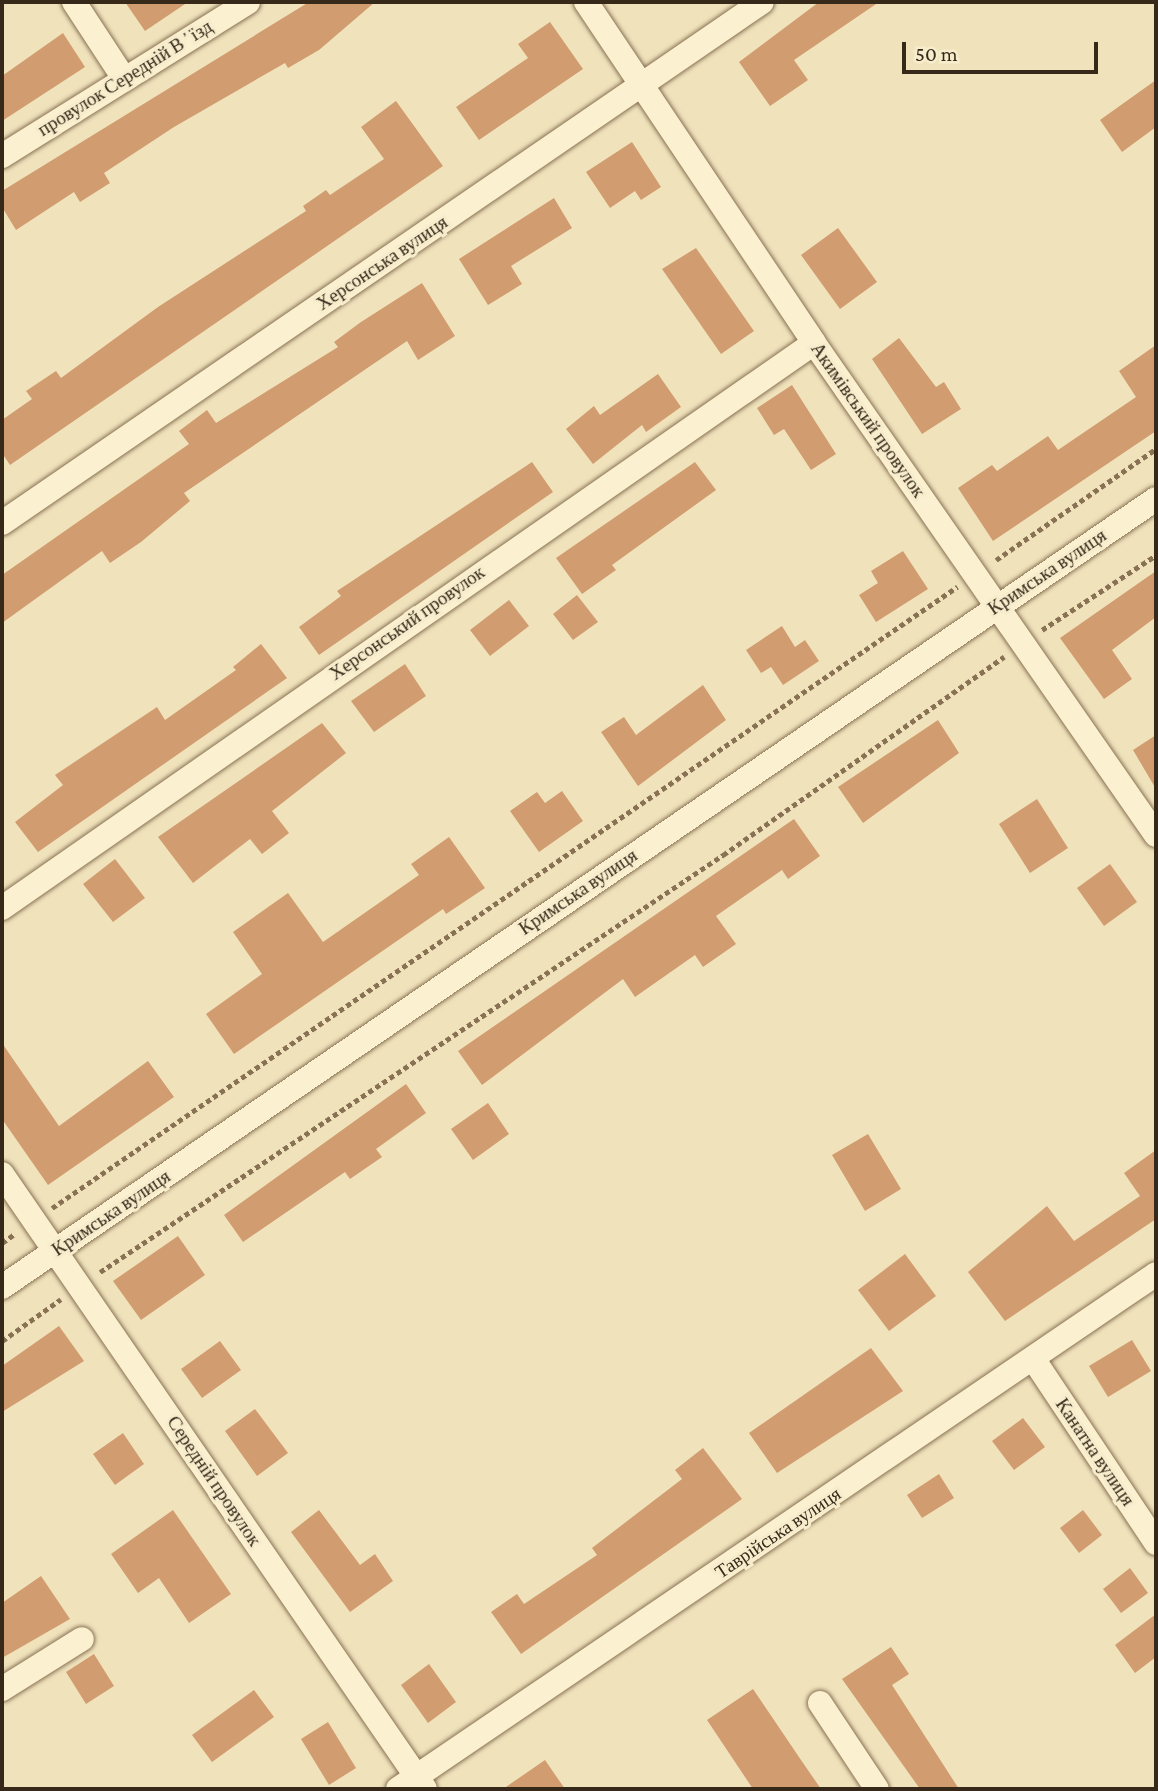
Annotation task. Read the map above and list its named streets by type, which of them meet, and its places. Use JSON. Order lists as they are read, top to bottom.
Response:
{
  "streets": {
    "street": [
      "провулок Середній Вʼїзд",
      "Херсонська вулиця",
      "Акимівський провулок",
      "Кримська вулиця",
      "Херсонський провулок",
      "Канатна вулиця",
      "Середній провулок",
      "Таврійська вулиця"
    ]
  },
  "crossings": [
    ["Херсонська вулиця", "Акимівський провулок"],
    ["Акимівський провулок", "Кримська вулиця"],
    ["Акимівський провулок", "Херсонський провулок"],
    ["Кримська вулиця", "Середній провулок"],
    ["Канатна вулиця", "Таврійська вулиця"],
    ["Середній провулок", "Таврійська вулиця"]
  ],
  "scale_bar": "50 m"
}
